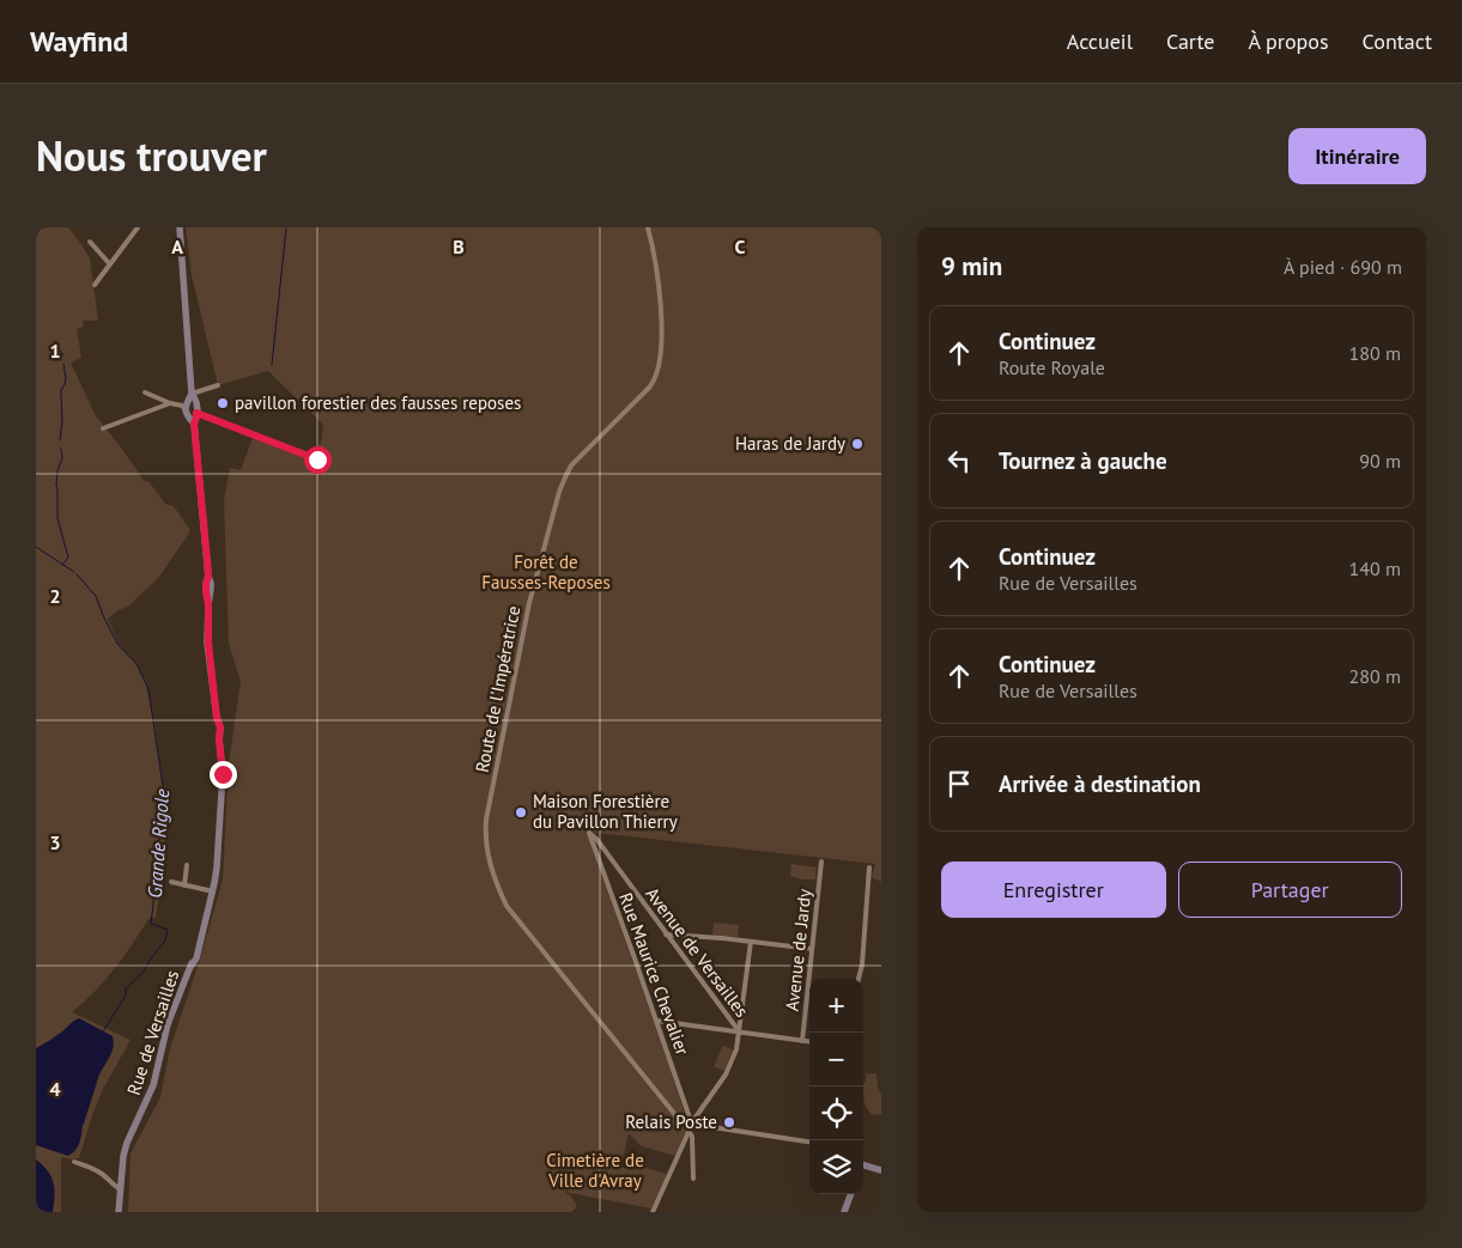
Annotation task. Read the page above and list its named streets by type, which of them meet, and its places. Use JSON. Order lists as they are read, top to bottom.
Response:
{
  "streets": {
    "main road": ["Rue de Versailles"],
    "street": [
      "Route de l'Impératrice",
      "Avenue de Jardy",
      "Avenue de Versailles",
      "Rue Maurice Chevalier"
    ]
  },
  "crossings": [
    ["Route de l'Impératrice", "Rue Maurice Chevalier"],
    ["Avenue de Versailles", "Rue Maurice Chevalier"]
  ],
  "water": ["Grande Rigole"],
  "parks": ["Forêt de Fausses-Reposes", "Cimetière de Ville d'Avray"],
  "places": [
    "pavillon forestier des fausses reposes",
    "Haras de Jardy",
    "Maison Forestière du Pavillon Thierry",
    "Relais Poste"
  ],
  "page": {
    "header": "Wayfind",
    "nav": [
      "Accueil",
      "Carte",
      "À propos",
      "Contact"
    ],
    "title": "Nous trouver",
    "buttons": [
      "Itinéraire",
      ["Enregistrer", "Partager"]
    ],
    "heading": ["9 min", "À pied · 690 m"],
    "list": [
      ["Continuez", "Route Royale", "180 m"],
      ["Tournez à gauche", "90 m"],
      ["Continuez", "Rue de Versailles", "140 m"],
      ["Continuez", "Rue de Versailles", "280 m"],
      "Arrivée à destination"
    ],
    "map_buttons": ["+", "−"]
  },
  "grid": {
    "columns": ["A", "B", "C"],
    "rows": [
      "1",
      "2",
      "3",
      "4"
    ]
  }
}
